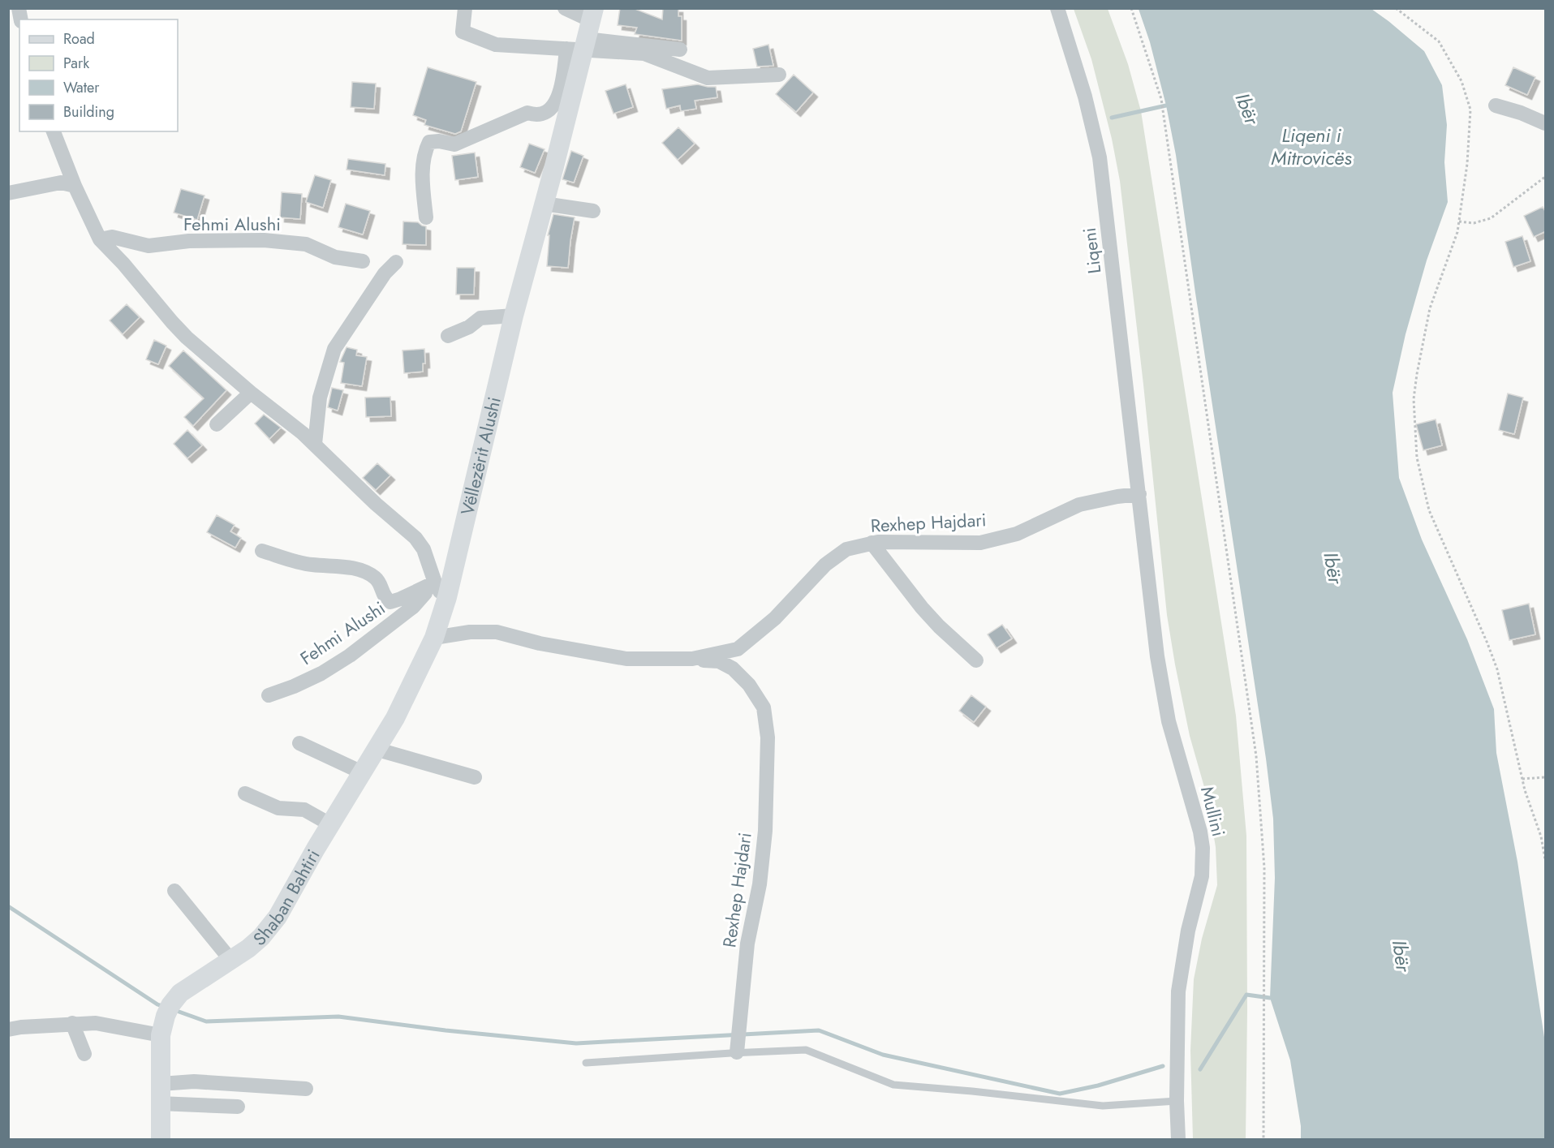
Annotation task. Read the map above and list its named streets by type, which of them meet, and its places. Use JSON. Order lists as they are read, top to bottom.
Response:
{
  "streets": {
    "main road": ["Vëllezërit Alushi", "Shaban Bahtiri"],
    "street": [
      "Fehmi Alushi",
      "Liqeni",
      "Rexhep Hajdari",
      "Mullini"
    ]
  },
  "crossings": [
    ["Fehmi Alushi", "Vëllezërit Alushi"],
    ["Fehmi Alushi", "Shaban Bahtiri"],
    ["Liqeni", "Rexhep Hajdari"],
    ["Liqeni", "Mullini"],
    ["Vëllezërit Alushi", "Shaban Bahtiri"],
    ["Rexhep Hajdari", "Mullini"],
    ["Rexhep Hajdari", "Shaban Bahtiri"]
  ],
  "water": ["Ibër", "Liqeni i Mitrovicës"],
  "legend": [
    "Road",
    "Park",
    "Water",
    "Building"
  ]
}
